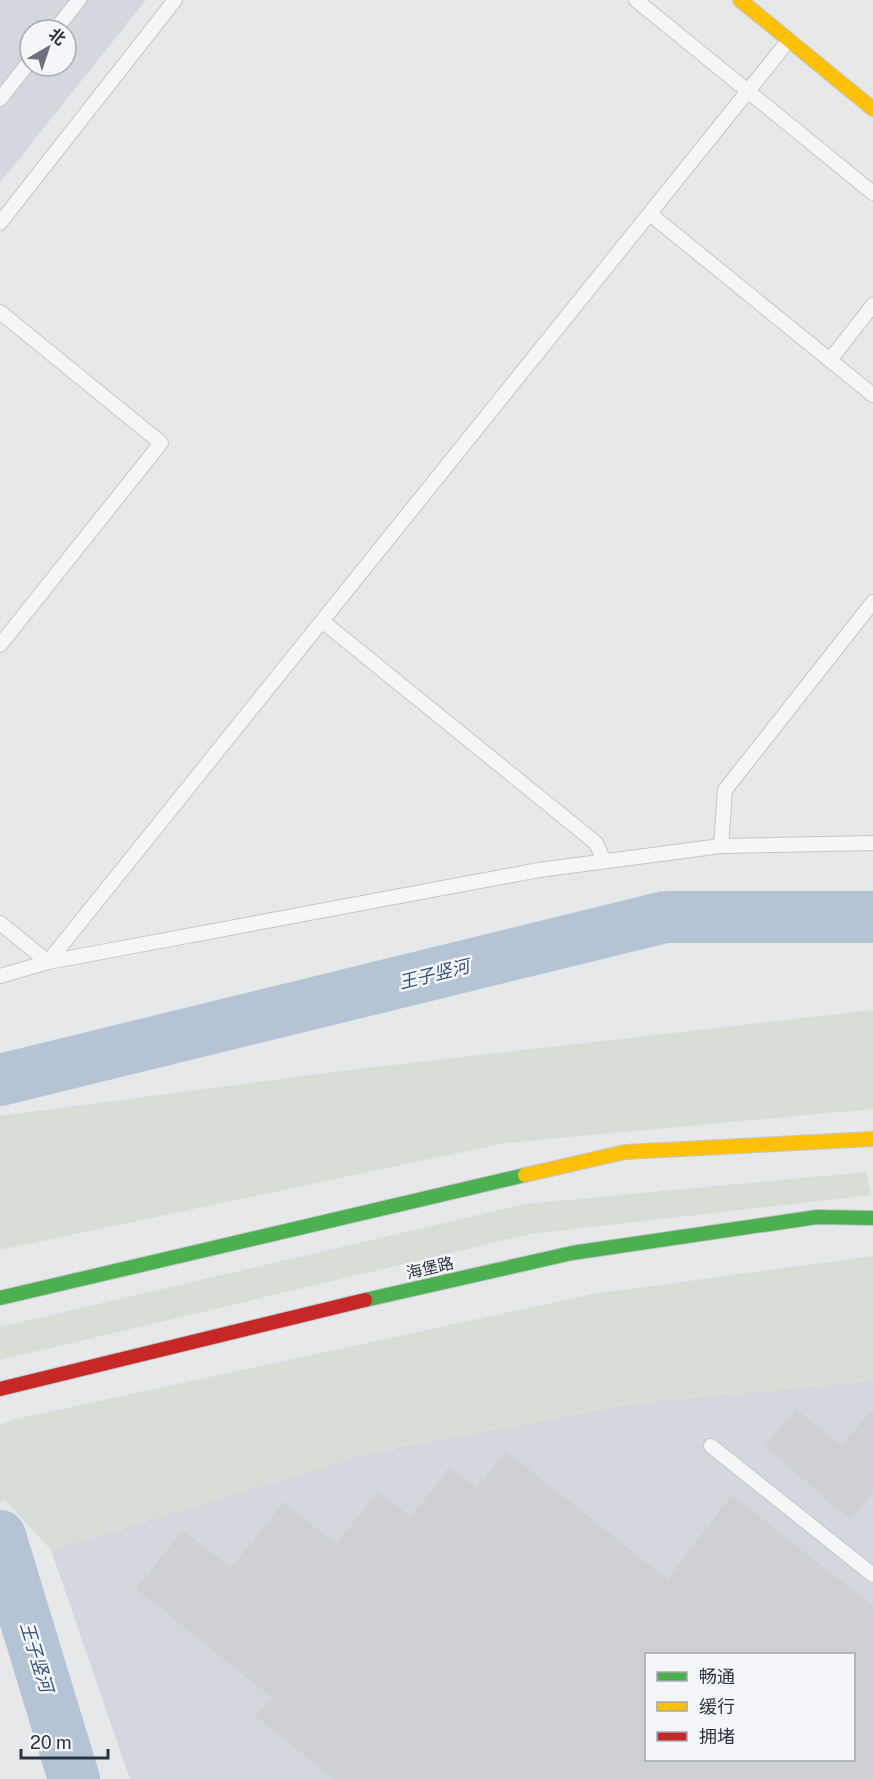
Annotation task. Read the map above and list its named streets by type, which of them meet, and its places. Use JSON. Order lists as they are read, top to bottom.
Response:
{
  "streets": {
    "main road": ["海堡路"]
  },
  "water": ["王子竖河"],
  "legend": ["畅通", "缓行", "拥堵"],
  "scale_bar": "20 m",
  "north": "top right"
}
